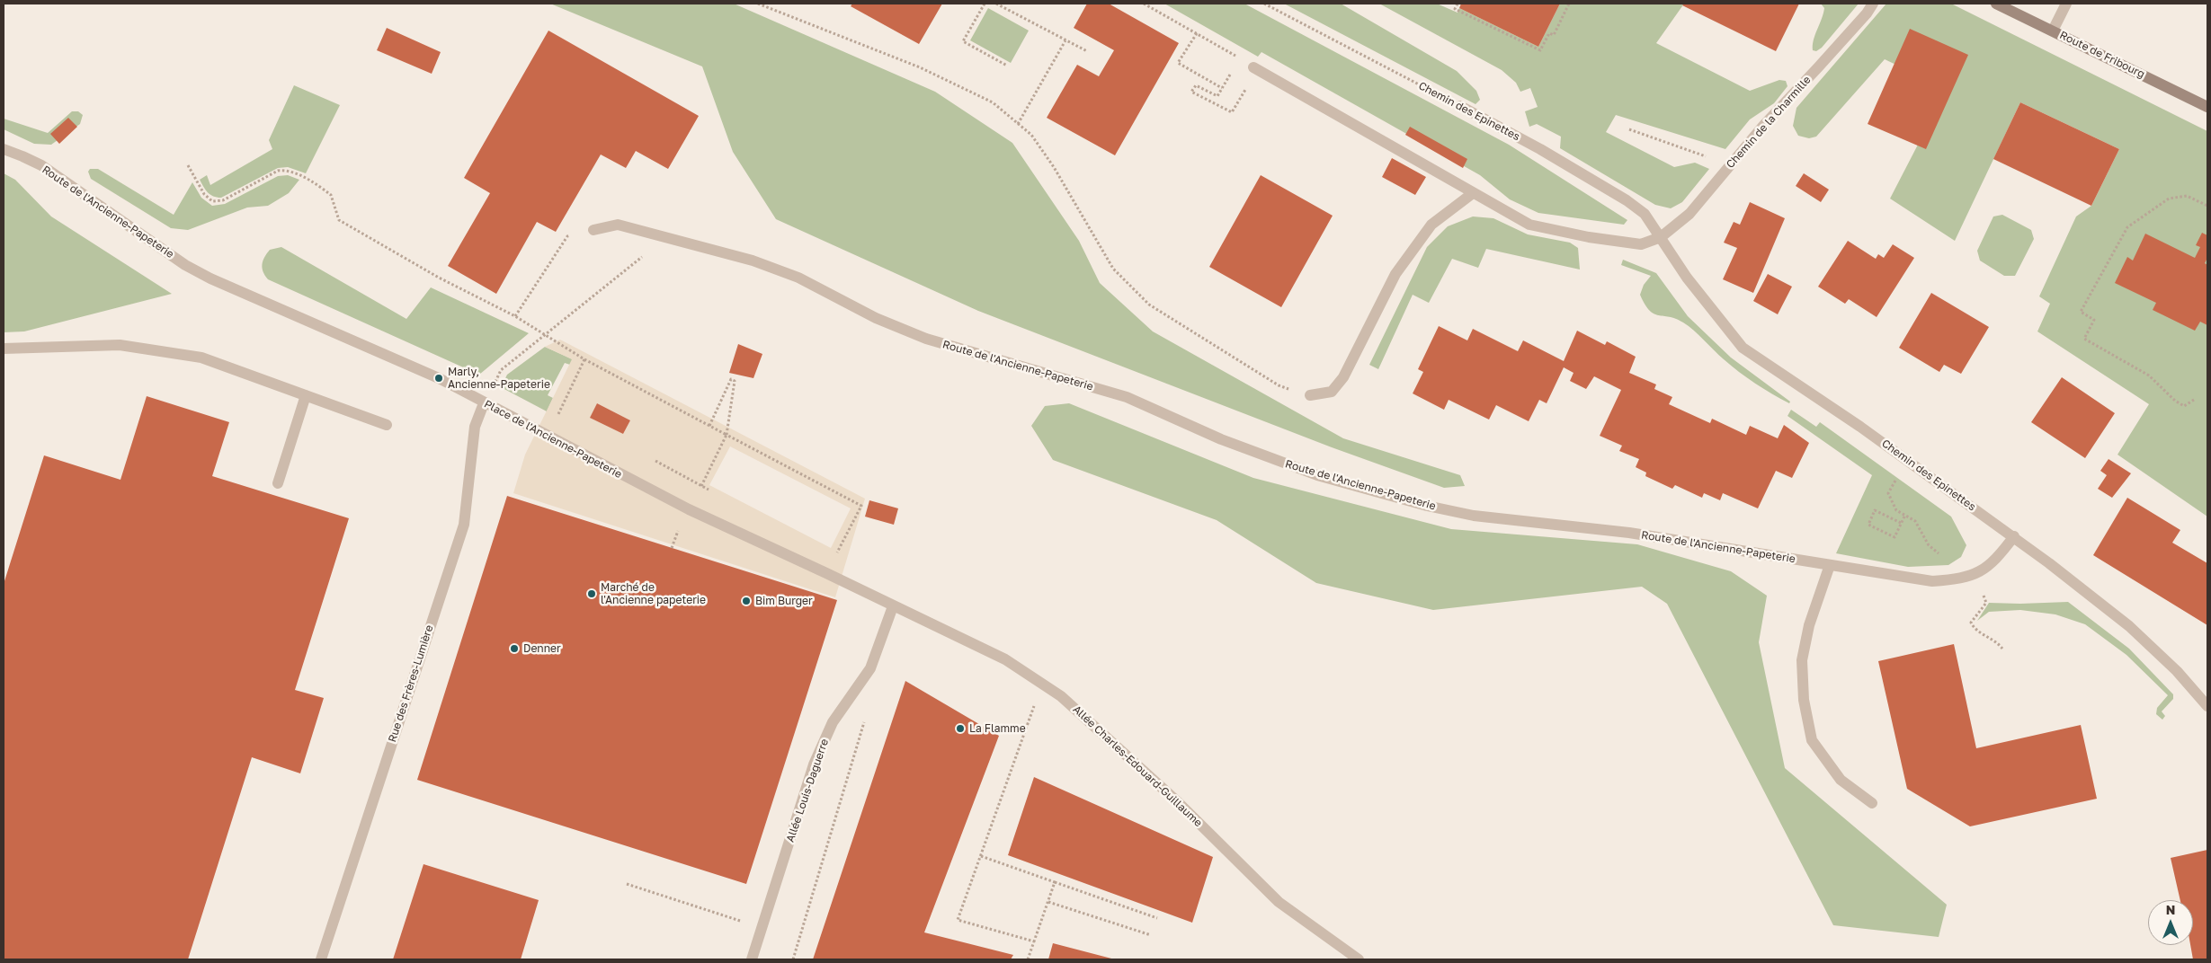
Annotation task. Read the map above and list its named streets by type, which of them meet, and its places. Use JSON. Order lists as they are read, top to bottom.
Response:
{
  "streets": {
    "main road": ["Route de Fribourg"],
    "street": [
      "Chemin des Epinettes",
      "Chemin de la Charmille",
      "Route de l'Ancienne-Papeterie",
      "Place de l'Ancienne-Papeterie",
      "Rue des Frères-Lumière",
      "Allée Charles-Edouard-Guillaume",
      "Allée Louis-Daguerre"
    ]
  },
  "crossings": [
    ["Chemin des Epinettes", "Chemin de la Charmille"],
    ["Chemin des Epinettes", "Route de l'Ancienne-Papeterie"],
    ["Route de l'Ancienne-Papeterie", "Place de l'Ancienne-Papeterie"],
    ["Place de l'Ancienne-Papeterie", "Rue des Frères-Lumière"],
    ["Place de l'Ancienne-Papeterie", "Allée Charles-Edouard-Guillaume"],
    ["Place de l'Ancienne-Papeterie", "Allée Louis-Daguerre"],
    ["Allée Charles-Edouard-Guillaume", "Allée Louis-Daguerre"]
  ],
  "places": [
    "Marly, Ancienne-Papeterie",
    "Marché de l'Ancienne papeterie",
    "Bim Burger",
    "Denner",
    "La Flamme"
  ],
  "north": "top"
}
